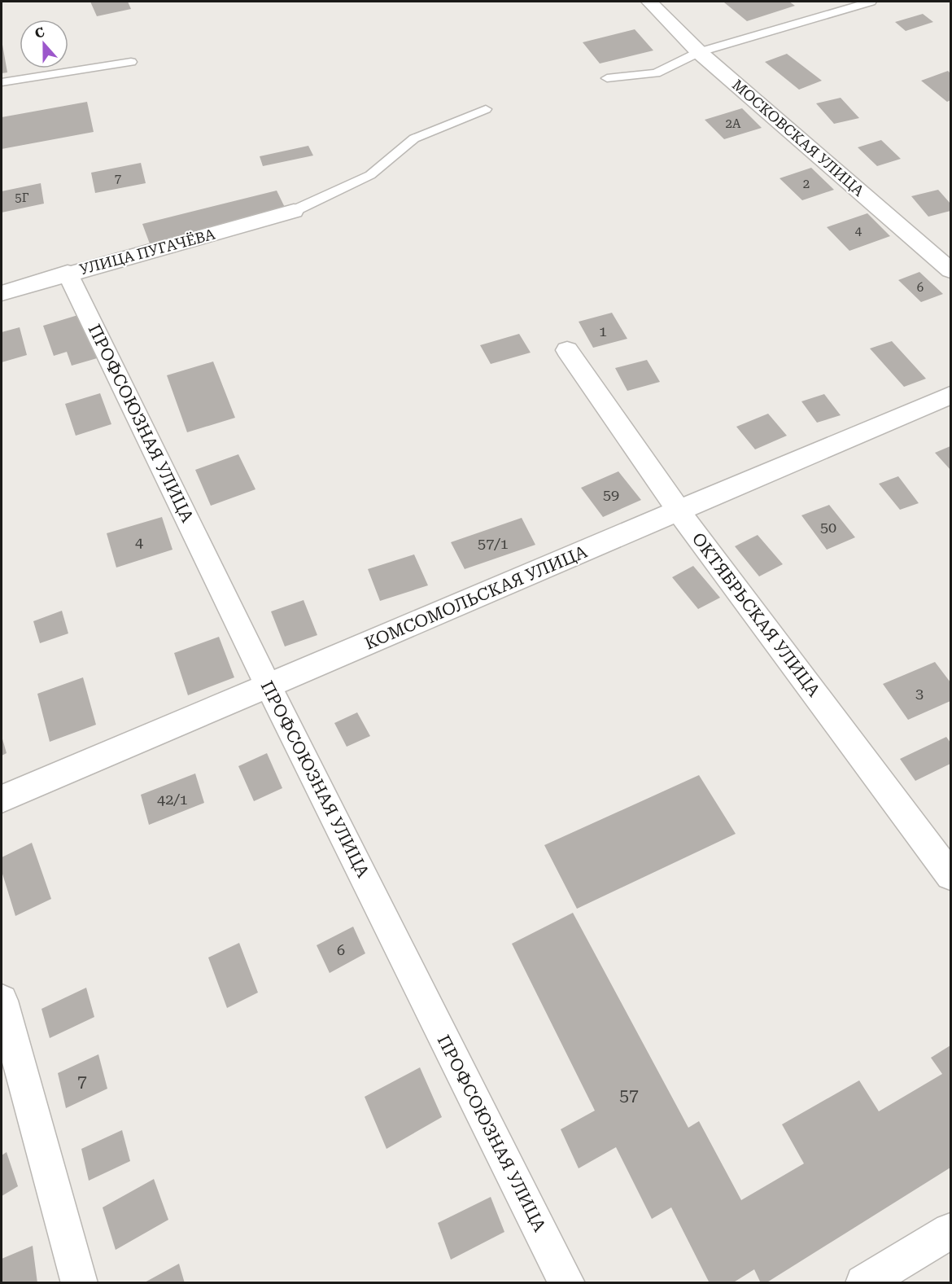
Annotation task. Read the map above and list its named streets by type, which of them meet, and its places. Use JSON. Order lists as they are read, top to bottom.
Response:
{
  "streets": {
    "street": [
      "МОСКОВСКАЯ УЛИЦА",
      "УЛИЦА ПУГАЧЁВА",
      "ПРОФСОЮЗНАЯ УЛИЦА",
      "КОМСОМОЛЬСКАЯ УЛИЦА",
      "ОКТЯБРЬСКАЯ УЛИЦА"
    ]
  },
  "crossings": [
    ["УЛИЦА ПУГАЧЁВА", "ПРОФСОЮЗНАЯ УЛИЦА"],
    ["ПРОФСОЮЗНАЯ УЛИЦА", "КОМСОМОЛЬСКАЯ УЛИЦА"],
    ["КОМСОМОЛЬСКАЯ УЛИЦА", "ОКТЯБРЬСКАЯ УЛИЦА"]
  ],
  "house_numbers": [
    "2А",
    "7",
    "2",
    "5Г",
    "4",
    "6",
    "1",
    "59",
    "50",
    "4",
    "57/1",
    "3",
    "42/1",
    "6",
    "7",
    "57"
  ],
  "north": "top"
}
